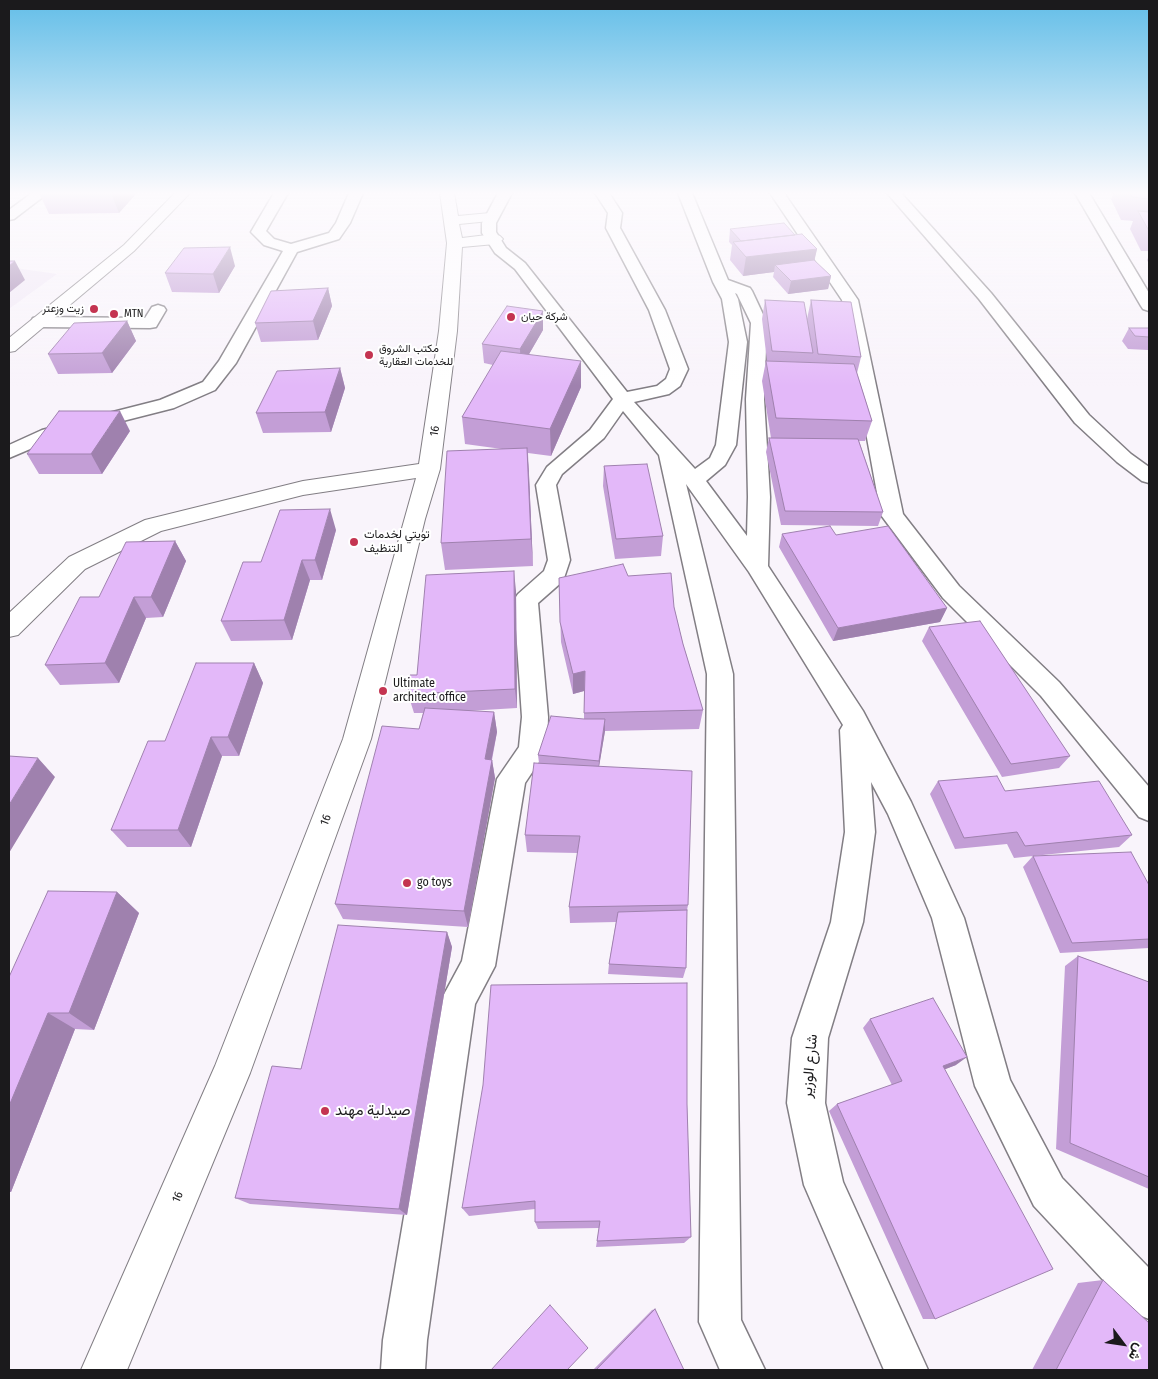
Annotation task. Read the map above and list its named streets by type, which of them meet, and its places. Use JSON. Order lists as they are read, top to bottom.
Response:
{
  "streets": {
    "street": ["16", "شارع الوزير"]
  },
  "places": [
    "زيت وزعتر",
    "MTN",
    "شركة حيان",
    "مكتب الشروق للخدمات العقارية",
    "تويتي لخدمات التنظيف",
    "Ultimate architect office",
    "go toys",
    "صيدلية مهند"
  ],
  "north": "bottom right"
}
